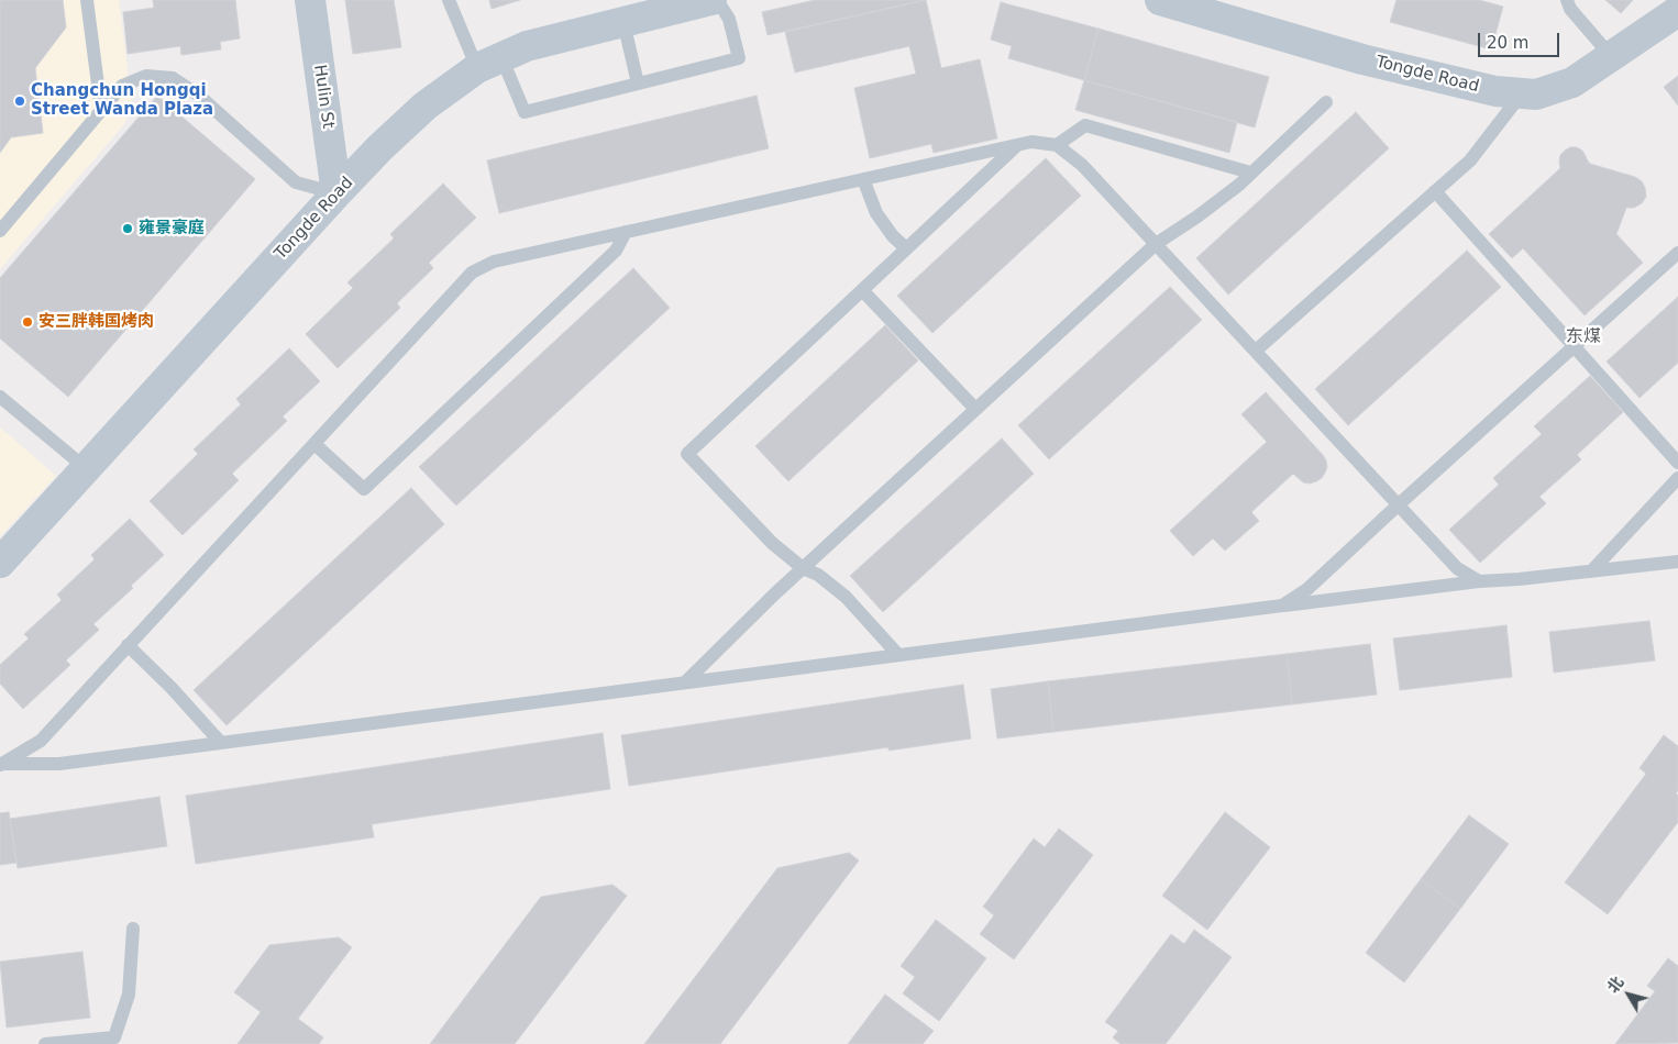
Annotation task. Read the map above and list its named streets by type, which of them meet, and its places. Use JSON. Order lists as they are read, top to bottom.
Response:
{
  "streets": {
    "street": ["Tongde Road", "Hulin St"]
  },
  "crossings": [
    ["Tongde Road", "Hulin St"]
  ],
  "districts": ["东煤"],
  "places": ["Changchun Hongqi Street Wanda Plaza", "雍景豪庭", "安三胖韩国烤肉"],
  "scale_bar": "20 m",
  "north": "top left"
}
